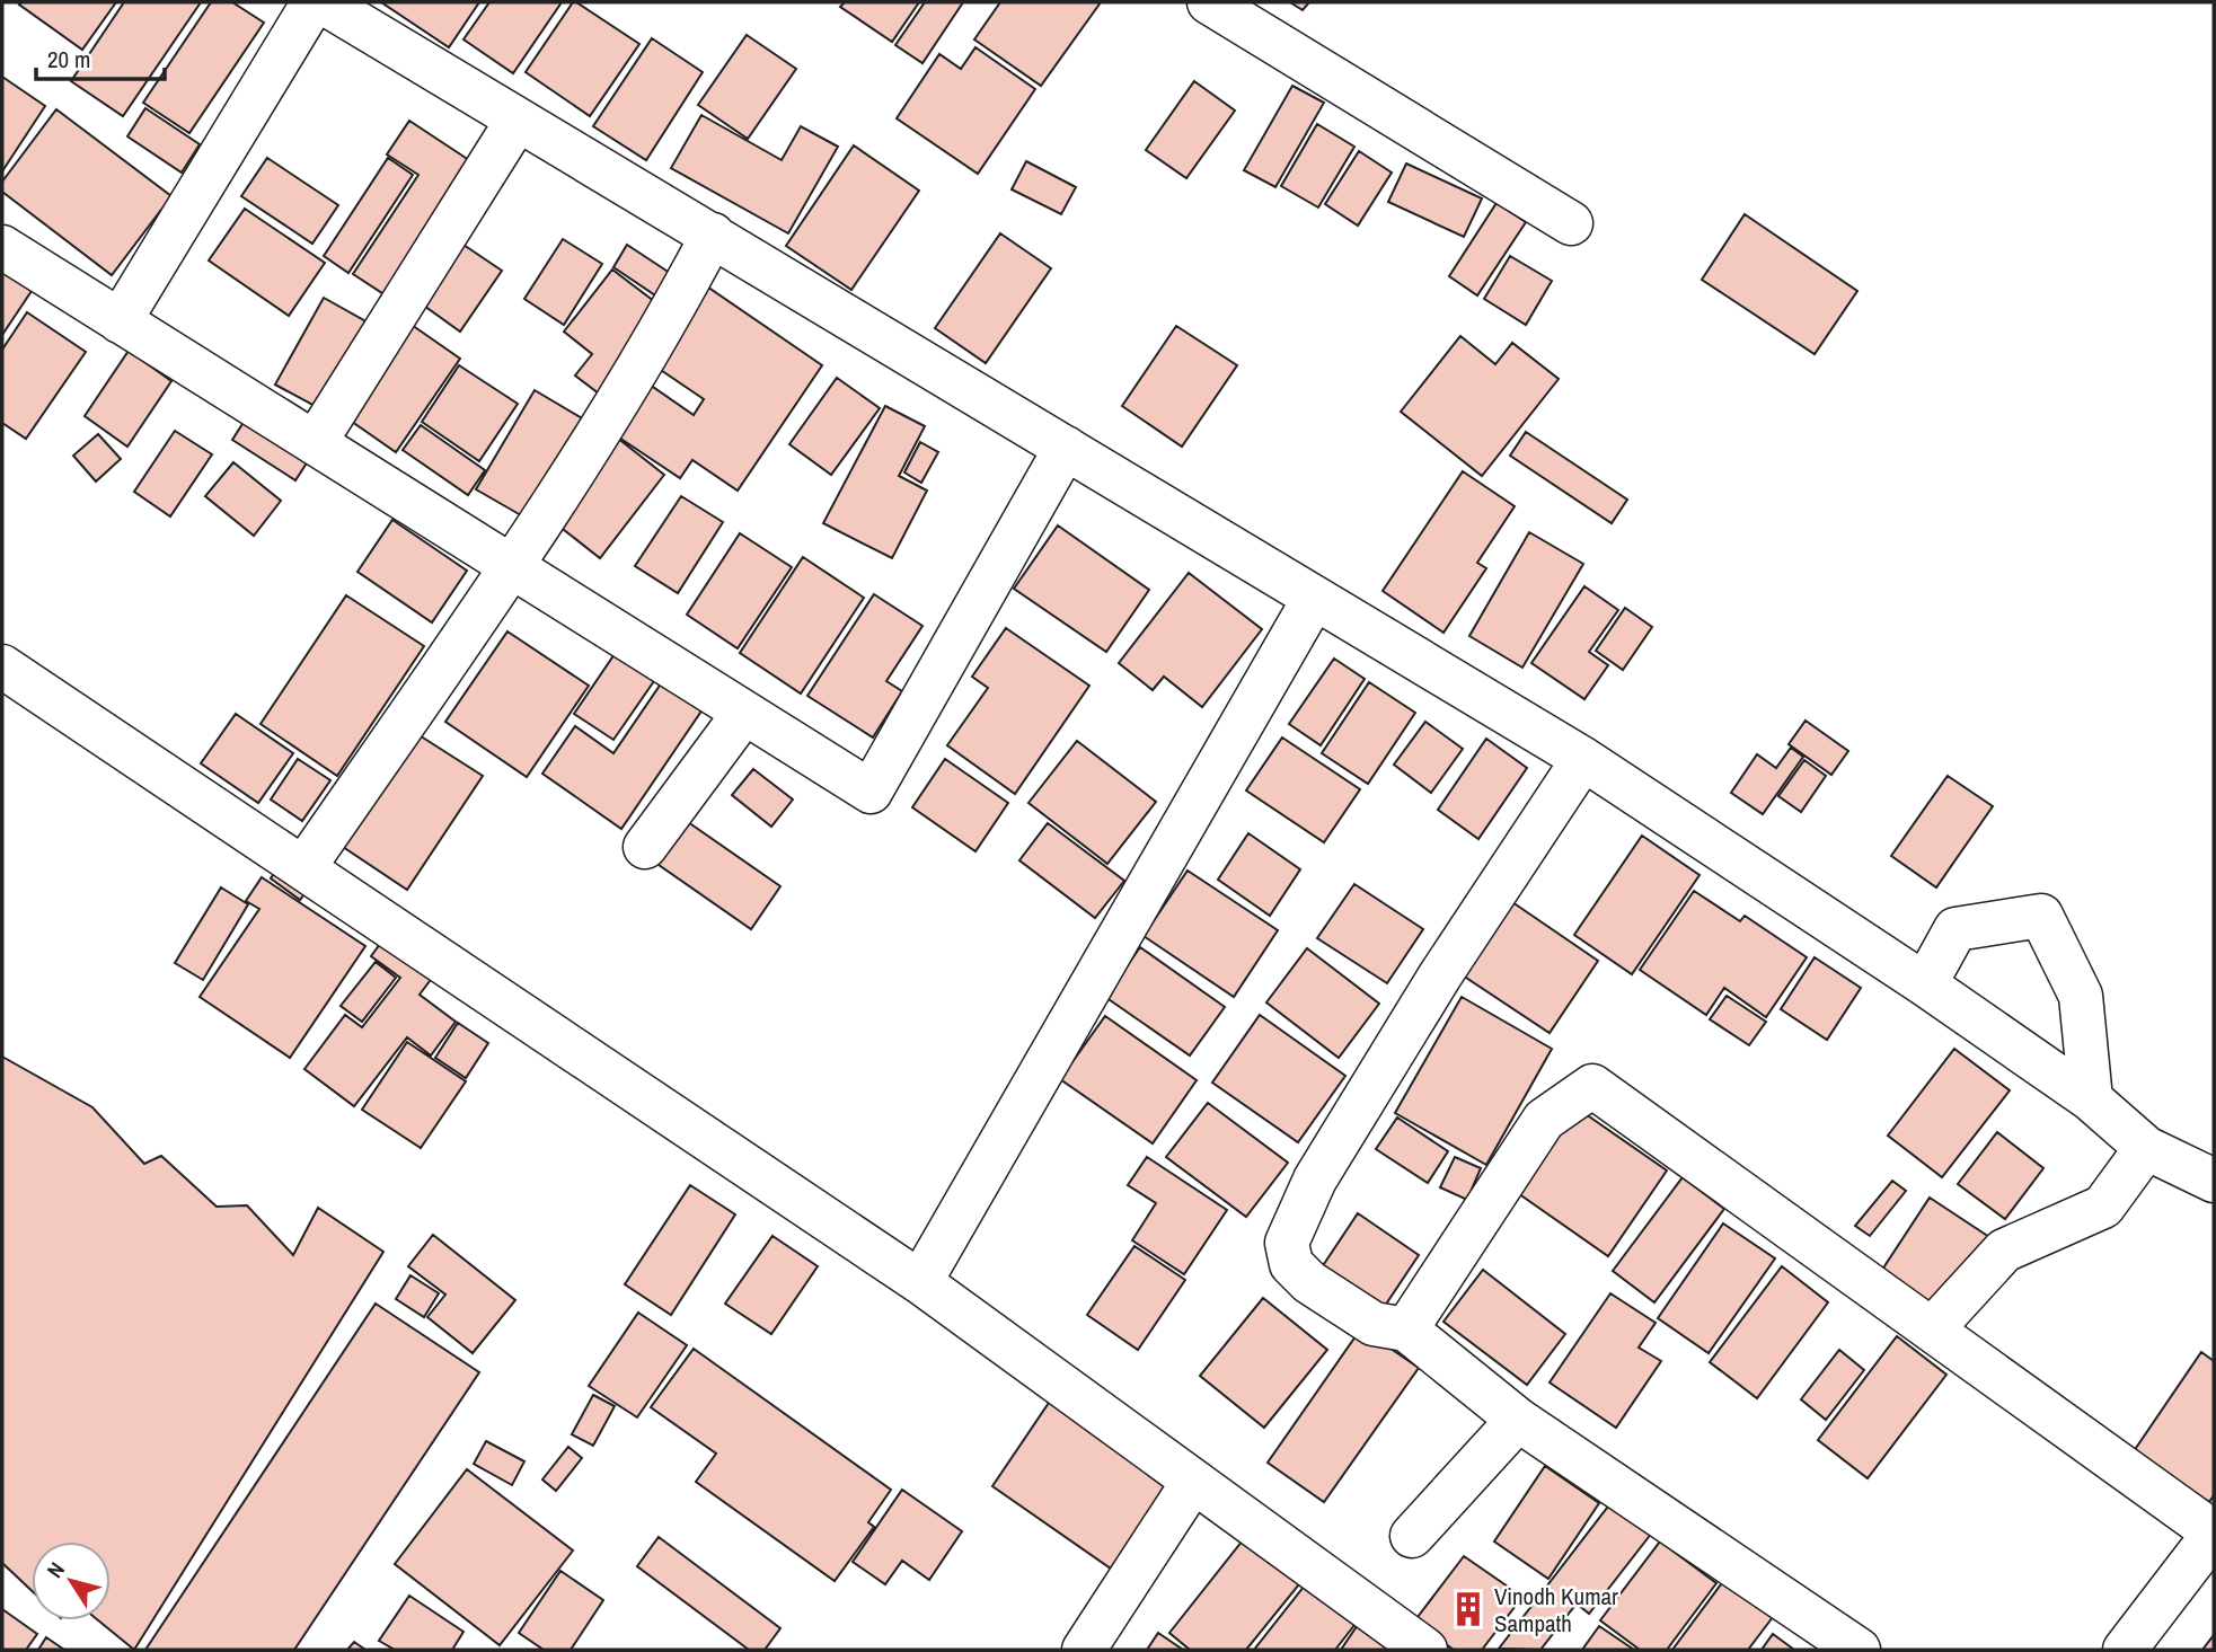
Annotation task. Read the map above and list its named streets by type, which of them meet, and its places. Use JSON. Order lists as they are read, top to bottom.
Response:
{
  "places": {
    "building": ["Vinodh Kumar Sampath"]
  },
  "scale_bar": "20 m",
  "north": "top left"
}
